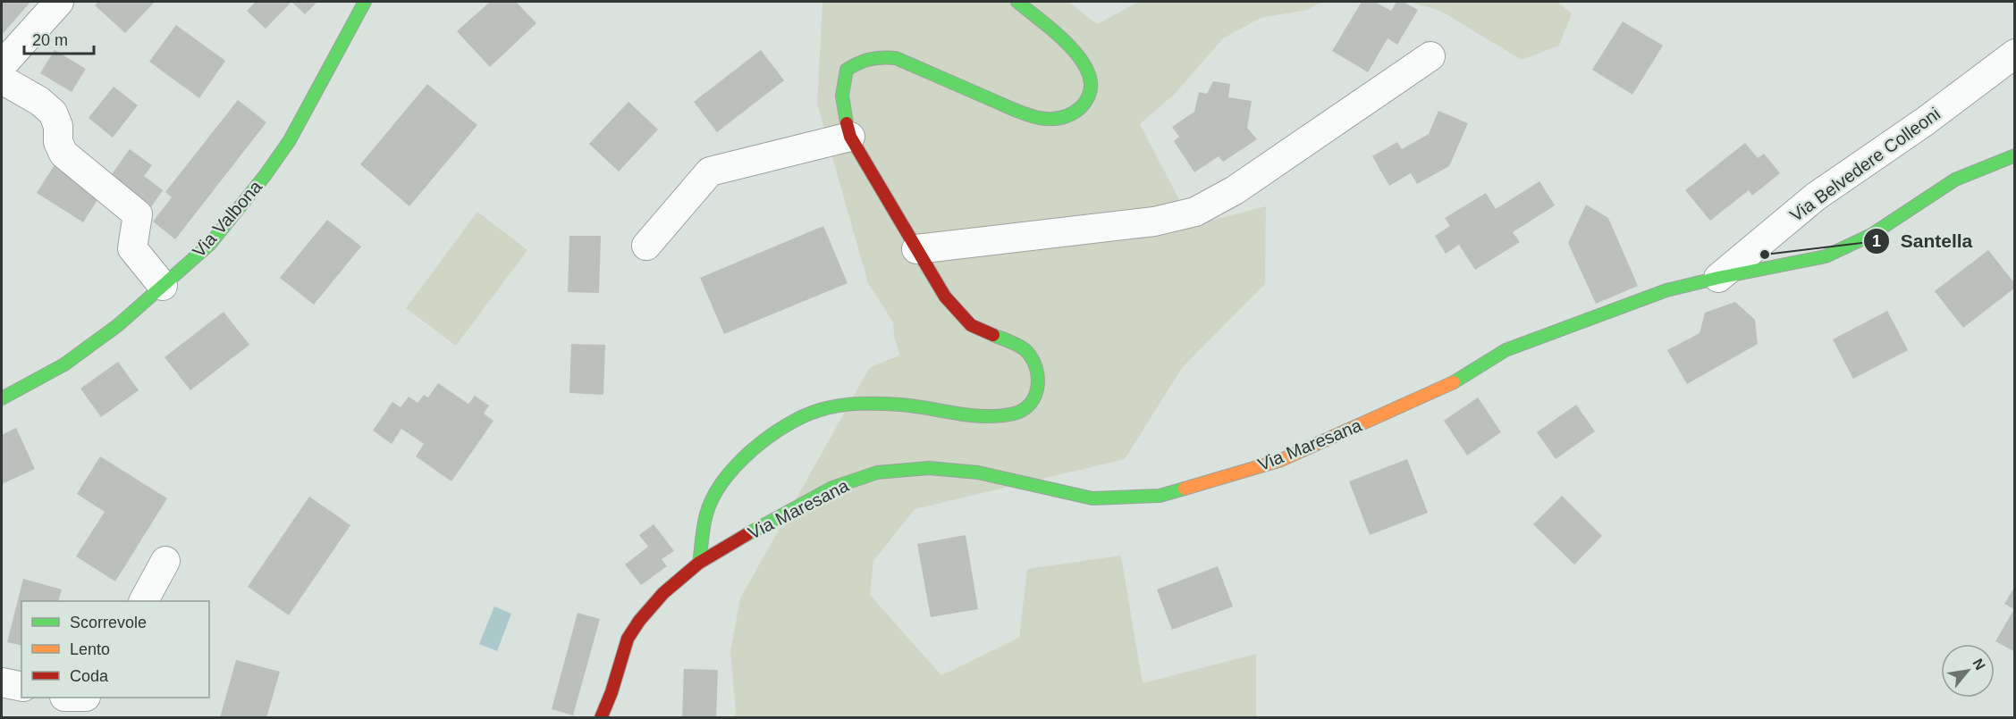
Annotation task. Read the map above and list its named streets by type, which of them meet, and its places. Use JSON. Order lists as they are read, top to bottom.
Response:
{
  "streets": {
    "street": ["Via Belvedere Colleoni", "Via Valbona", "Via Maresana"]
  },
  "crossings": [
    ["Via Belvedere Colleoni", "Via Maresana"]
  ],
  "places": ["Santella"],
  "legend": ["Scorrevole", "Lento", "Coda"],
  "scale_bar": "20 m",
  "north": "top right"
}
